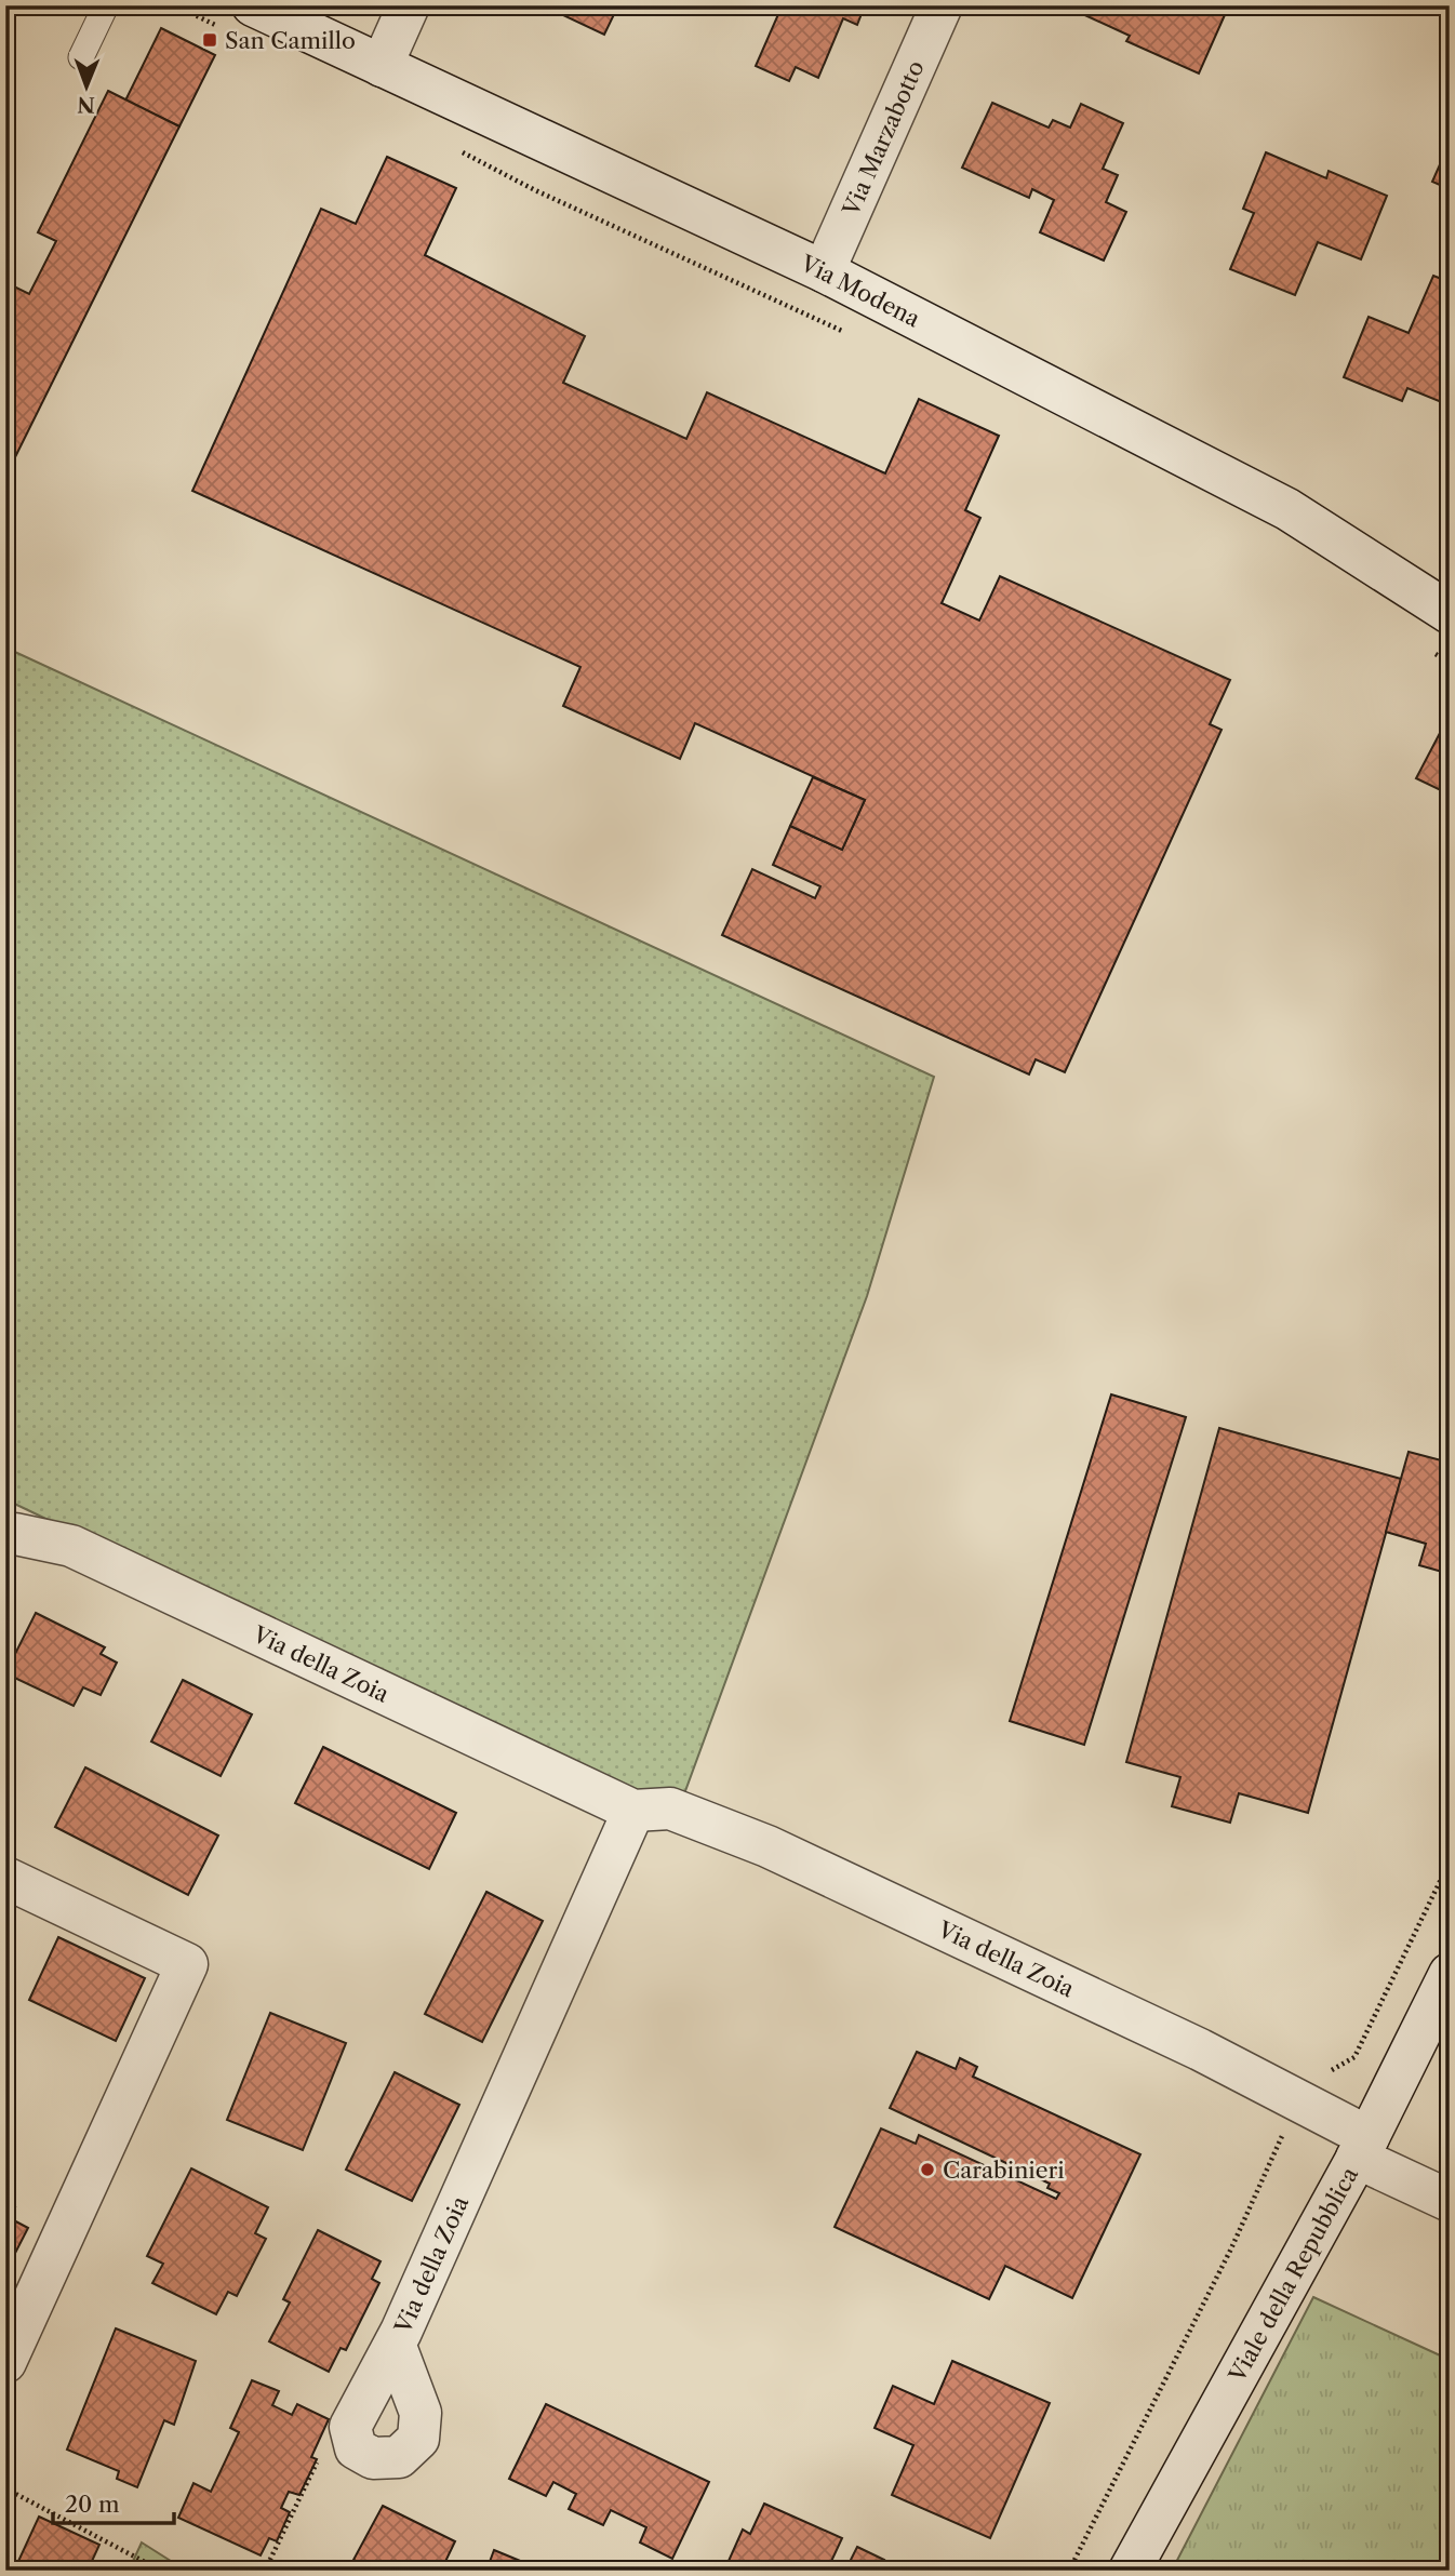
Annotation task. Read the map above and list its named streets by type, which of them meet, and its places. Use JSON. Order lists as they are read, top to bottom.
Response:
{
  "streets": {
    "street": [
      "Via Marzabotto",
      "Via Modena",
      "Via della Zoia",
      "Viale della Repubblica"
    ]
  },
  "crossings": [
    ["Via Marzabotto", "Via Modena"],
    ["Via della Zoia", "Viale della Repubblica"]
  ],
  "places": {
    "transit": ["San Camillo"],
    "other": ["Carabinieri"]
  },
  "scale_bar": "20 m",
  "north": "bottom"
}
